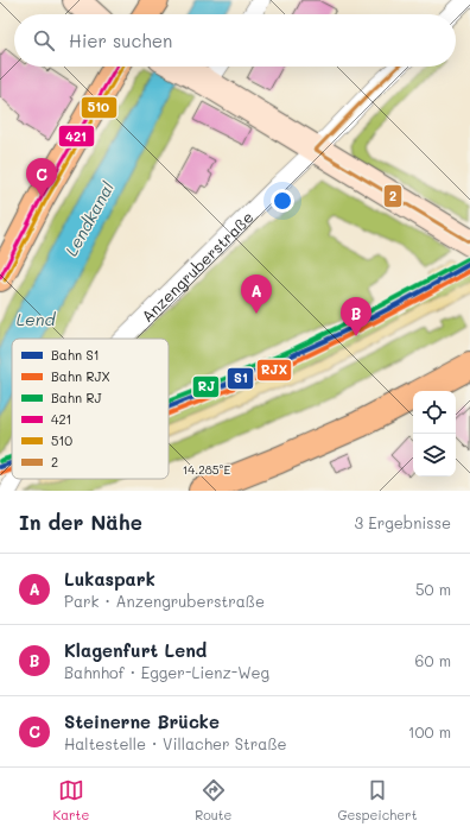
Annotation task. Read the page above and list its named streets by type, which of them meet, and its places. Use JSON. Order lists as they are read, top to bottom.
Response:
{
  "streets": {
    "street": ["Anzengruberstraße"]
  },
  "water": ["Lendkanal", "Lend"],
  "lines": [
    "transit line 421",
    "transit line 510",
    "transit line 2",
    "rail line RJ",
    "rail line S1",
    "rail line RJX"
  ],
  "legend": [
    "Bahn S1",
    "Bahn RJX",
    "Bahn RJ",
    "421",
    "510",
    "2"
  ],
  "page": {
    "search": "Hier suchen",
    "pins": ["C", "A", "B"],
    "heading": ["In der Nähe", "3 Ergebnisse"],
    "list": [
      {
        "mark": "A",
        "name": "Lukaspark",
        "note": "Park · Anzengruberstraße",
        "value": "50 m"
      },
      {
        "mark": "B",
        "name": "Klagenfurt Lend",
        "note": "Bahnhof · Egger-Lienz-Weg",
        "value": "60 m"
      },
      {
        "mark": "C",
        "name": "Steinerne Brücke",
        "note": "Haltestelle · Villacher Straße",
        "value": "100 m"
      }
    ],
    "nav": ["Karte", "Route", "Gespeichert"]
  },
  "coordinates": ["14.285°E"]
}
